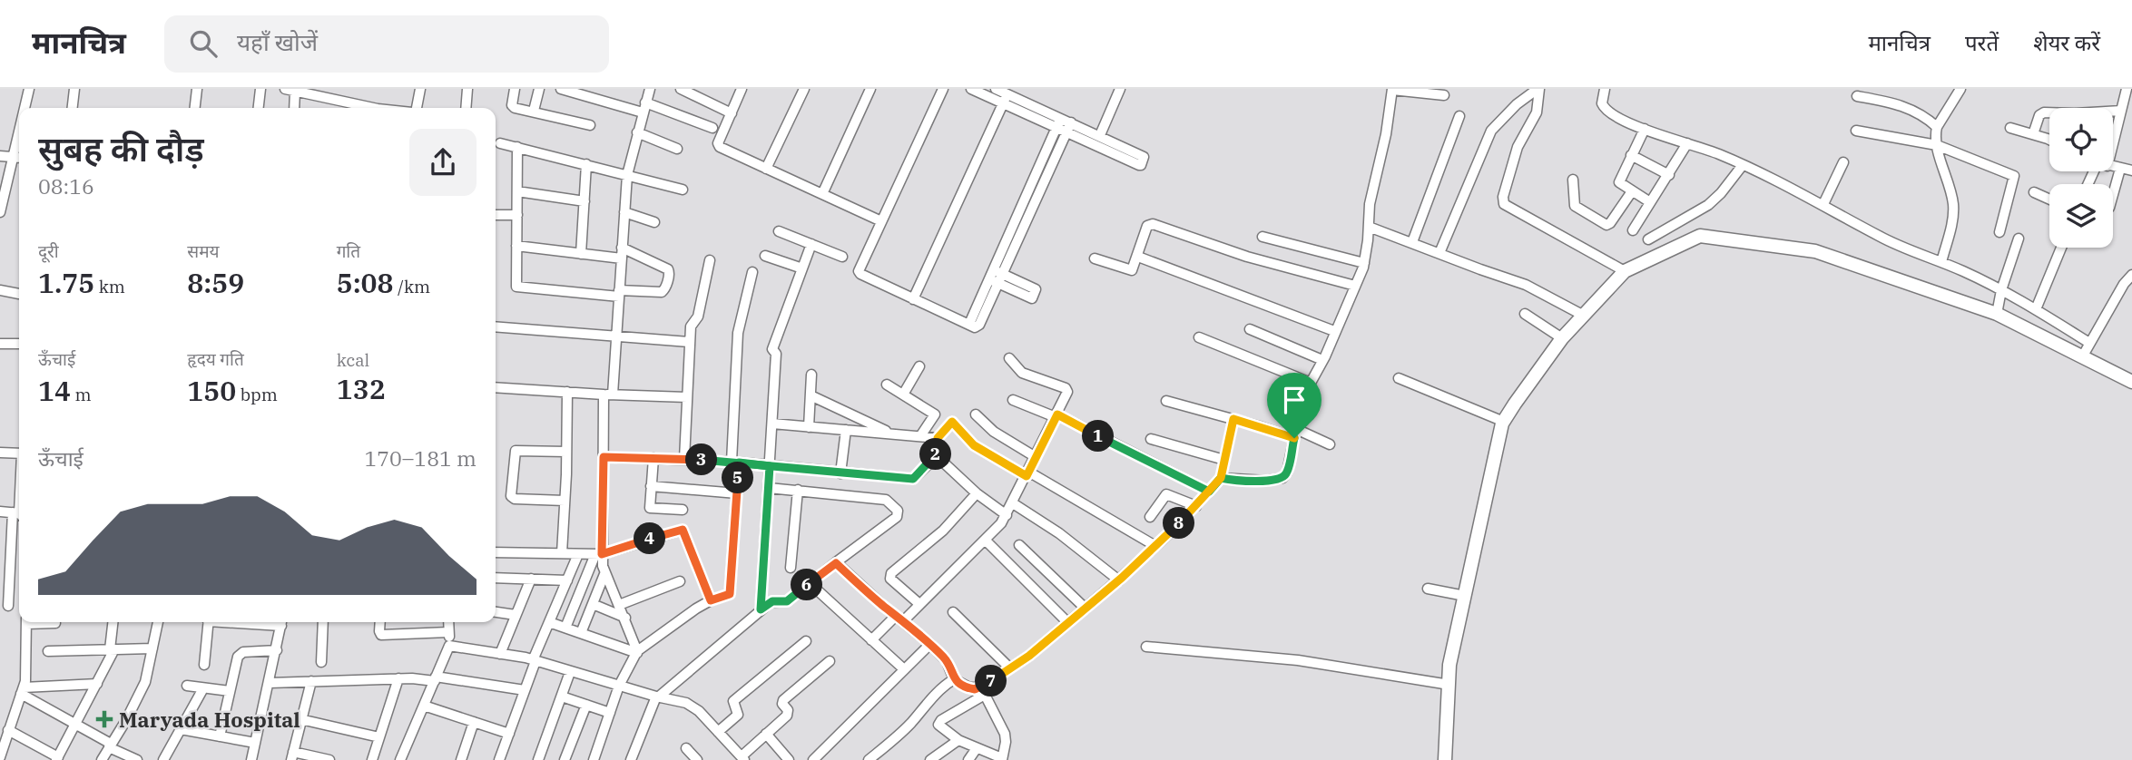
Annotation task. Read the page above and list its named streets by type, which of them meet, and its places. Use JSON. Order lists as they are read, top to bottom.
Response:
{
  "places": {
    "health": ["Maryada Hospital"]
  },
  "page": {
    "header": "मानचित्र",
    "search": "यहाँ खोजें",
    "nav": ["मानचित्र", "परतें", "शेयर करें"],
    "heading": ["सुबह की दौड़", "08:16"],
    "stats": [
      ["दूरी", "1.75 km"],
      ["समय", "8:59"],
      ["गति", "5:08 /km"],
      ["ऊँचाई", "14 m"],
      ["हृदय गति", "150 bpm"],
      ["kcal", "132"]
    ],
    "pins": [
      "1",
      "2",
      "3",
      "5",
      "8",
      "4",
      "6",
      "7"
    ],
    "chart": ["ऊँचाई", "170–181 m"]
  }
}
